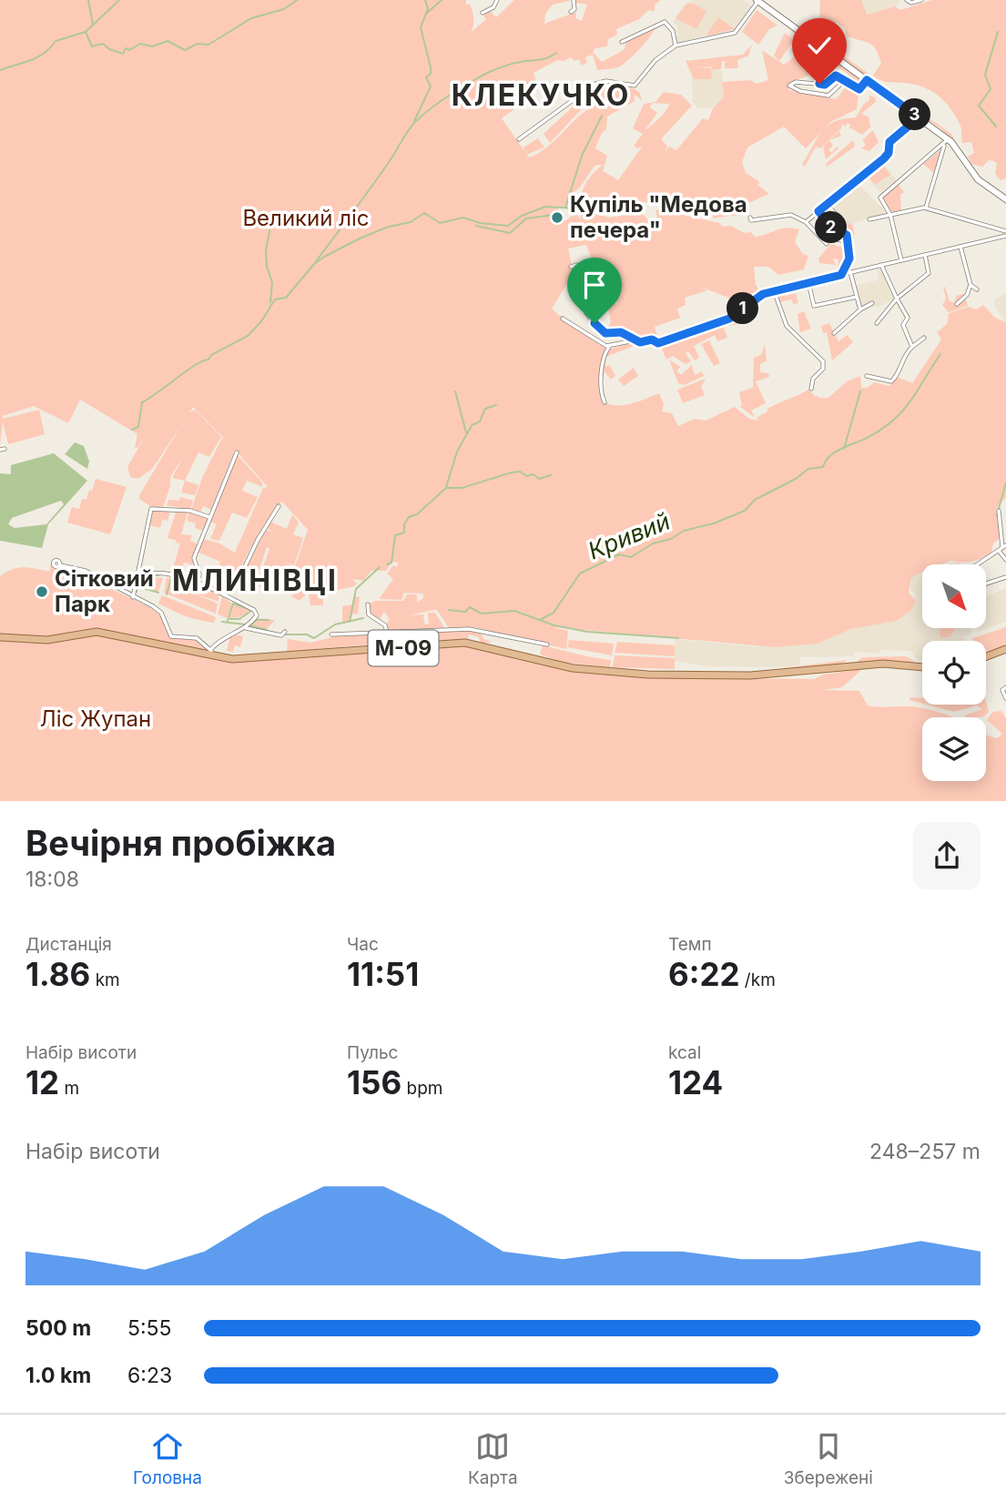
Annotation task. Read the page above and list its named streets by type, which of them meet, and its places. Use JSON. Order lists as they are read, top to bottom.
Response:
{
  "streets": {
    "main road": ["М-09"]
  },
  "districts": ["КЛЕКУЧКО", "МЛИНІВЦІ"],
  "water": ["Кривий"],
  "parks": ["Великий ліс", "Ліс Жупан"],
  "places": ["Купіль \"Медова печера\"", "Сітковий Парк"],
  "north": "bottom right",
  "page": {
    "pins": ["3", "2", "1"],
    "heading": ["Вечірня пробіжка", "18:08"],
    "stats": [
      ["Дистанція", "1.86 km"],
      ["Час", "11:51"],
      ["Темп", "6:22 /km"],
      ["Набір висоти", "12 m"],
      ["Пульс", "156 bpm"],
      ["kcal", "124"]
    ],
    "chart": ["Набір висоти", "248–257 m"],
    "list": [
      {
        "name": "500 m",
        "note": "5:55"
      },
      {
        "name": "1.0 km",
        "note": "6:23"
      }
    ],
    "tabs": ["Головна", "Карта", "Збережені"]
  }
}
